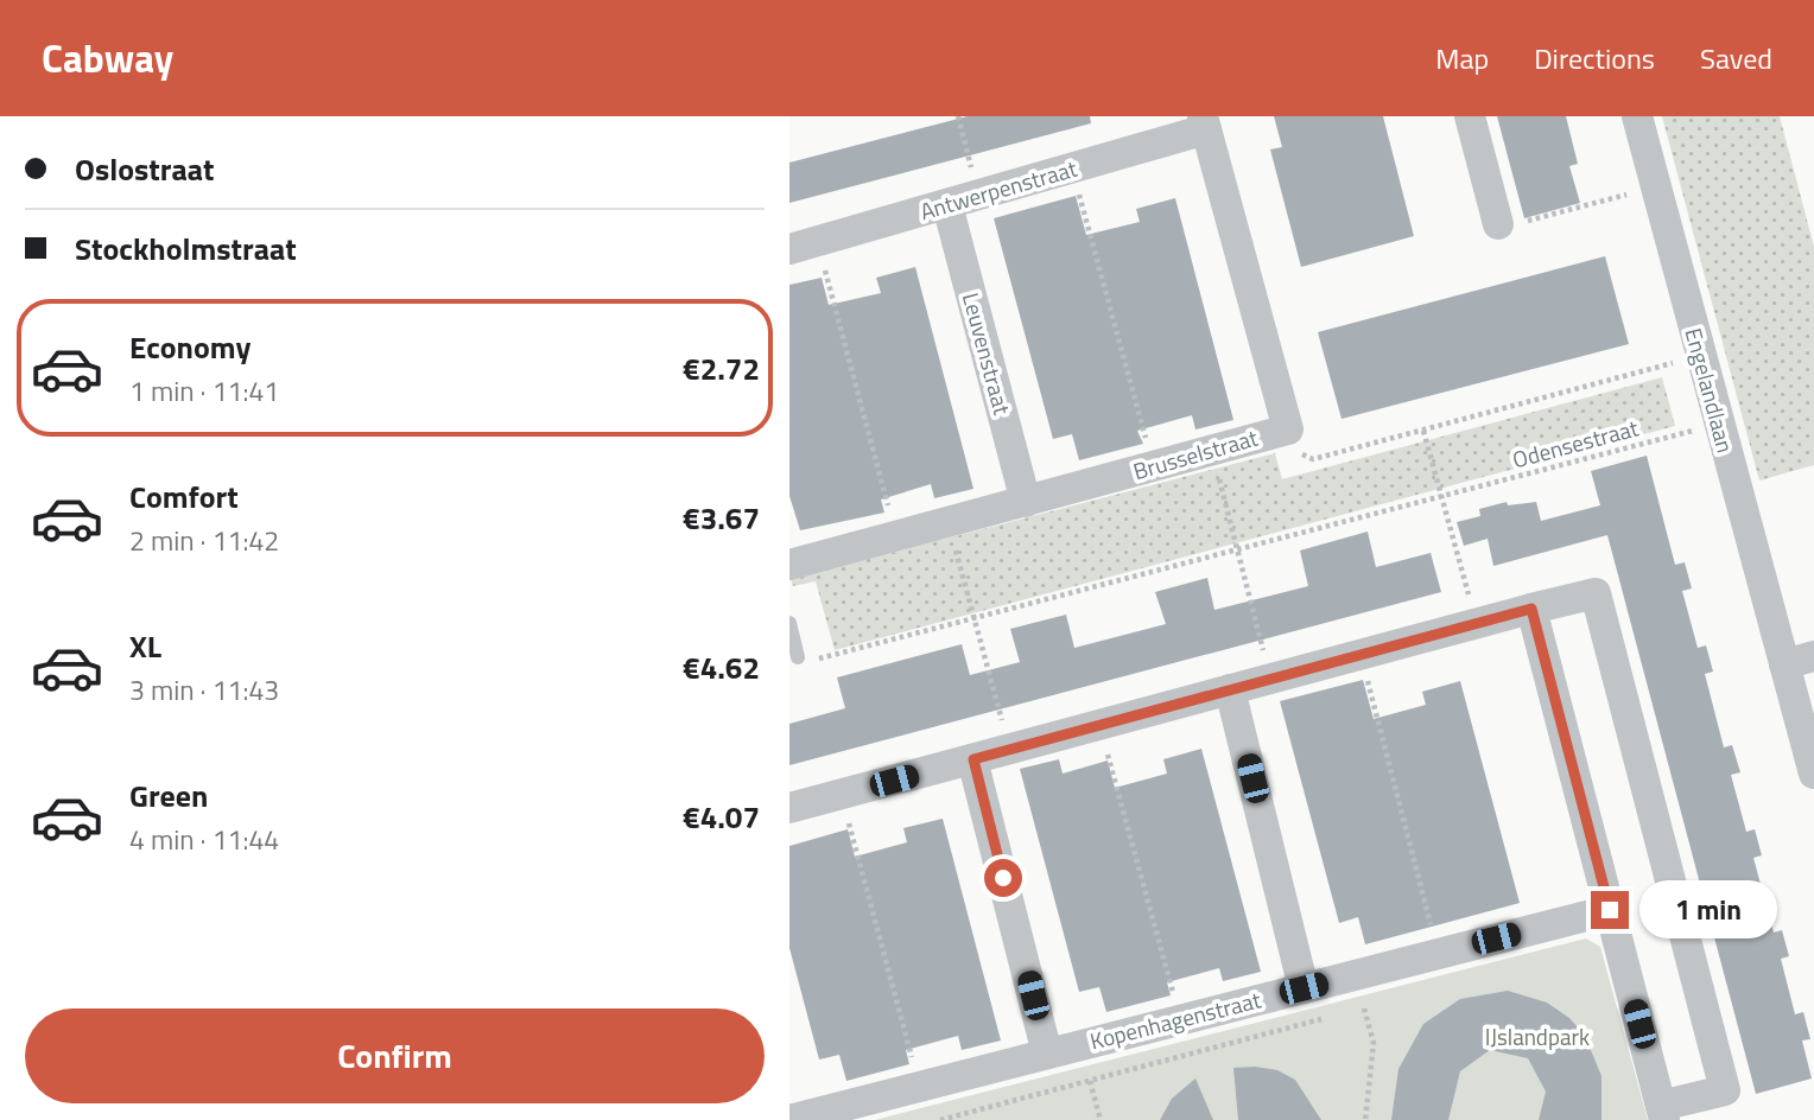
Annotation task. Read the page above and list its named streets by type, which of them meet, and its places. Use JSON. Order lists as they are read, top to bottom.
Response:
{
  "streets": {
    "street": [
      "Antwerpenstraat",
      "Leuvenstraat",
      "Engelandlaan",
      "Brusselstraat",
      "Kopenhagenstraat"
    ],
    "path": ["Odensestraat"]
  },
  "crossings": [
    ["Antwerpenstraat", "Leuvenstraat"],
    ["Antwerpenstraat", "Brusselstraat"],
    ["Leuvenstraat", "Brusselstraat"],
    ["Engelandlaan", "Odensestraat"]
  ],
  "parks": ["IJslandpark"],
  "page": {
    "header": "Cabway",
    "nav": ["Map", "Directions", "Saved"],
    "banner": ["Oslostraat", "Stockholmstraat"],
    "list": [
      {
        "name": "Economy",
        "note": "1 min · 11:41",
        "value": "€2.72"
      },
      {
        "name": "Comfort",
        "note": "2 min · 11:42",
        "value": "€3.67"
      },
      {
        "name": "XL",
        "note": "3 min · 11:43",
        "value": "€4.62"
      },
      {
        "name": "Green",
        "note": "4 min · 11:44",
        "value": "€4.07"
      }
    ],
    "bubble": "1 min",
    "buttons": "Confirm"
  }
}
